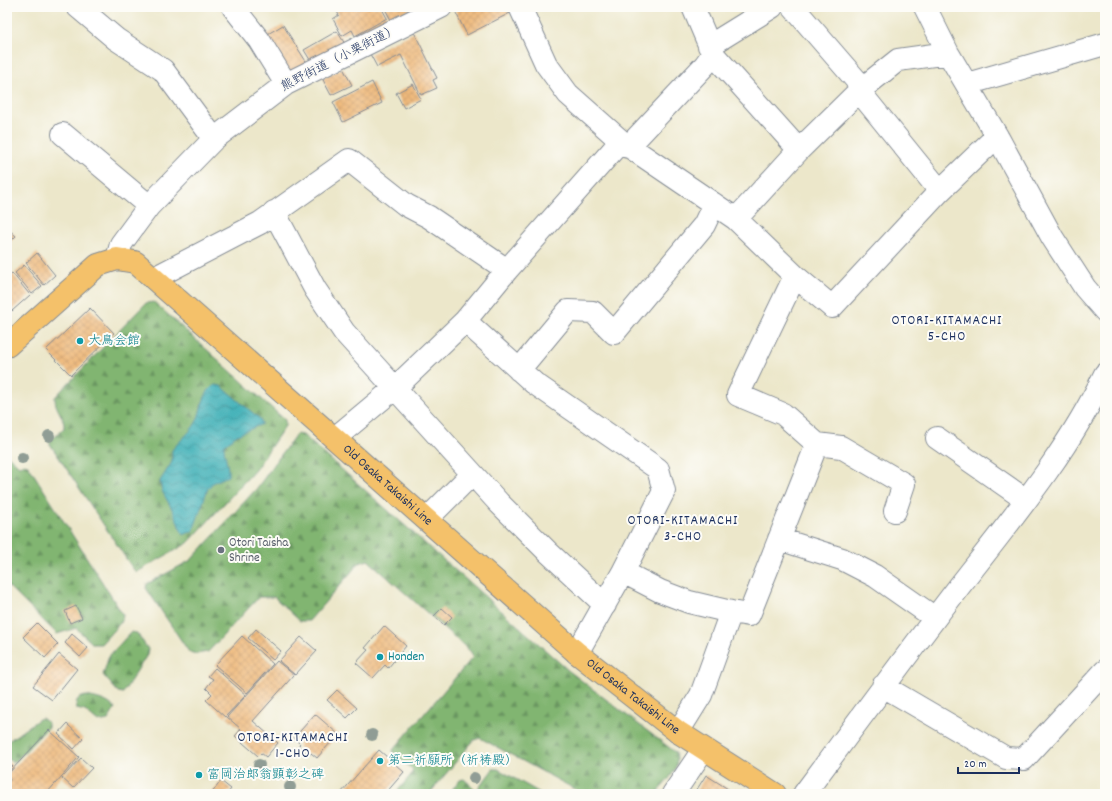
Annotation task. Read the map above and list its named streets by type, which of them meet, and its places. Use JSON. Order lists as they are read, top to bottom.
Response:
{
  "streets": {
    "main road": ["Old Osaka Takaishi Line"],
    "street": ["熊野街道（小栗街道）"]
  },
  "crossings": [
    ["熊野街道（小栗街道）", "Old Osaka Takaishi Line"]
  ],
  "districts": ["OTORI-KITAMACHI 5-CHO", "OTORI-KITAMACHI 3-CHO", "OTORI-KITAMACHI 1-CHO"],
  "places": [
    "大鳥会館",
    "Otori Taisha Shrine",
    "Honden",
    "第二祈願所（祈祷殿）",
    "富岡治郎翁顕彰之碑"
  ],
  "scale_bar": "20 m"
}
